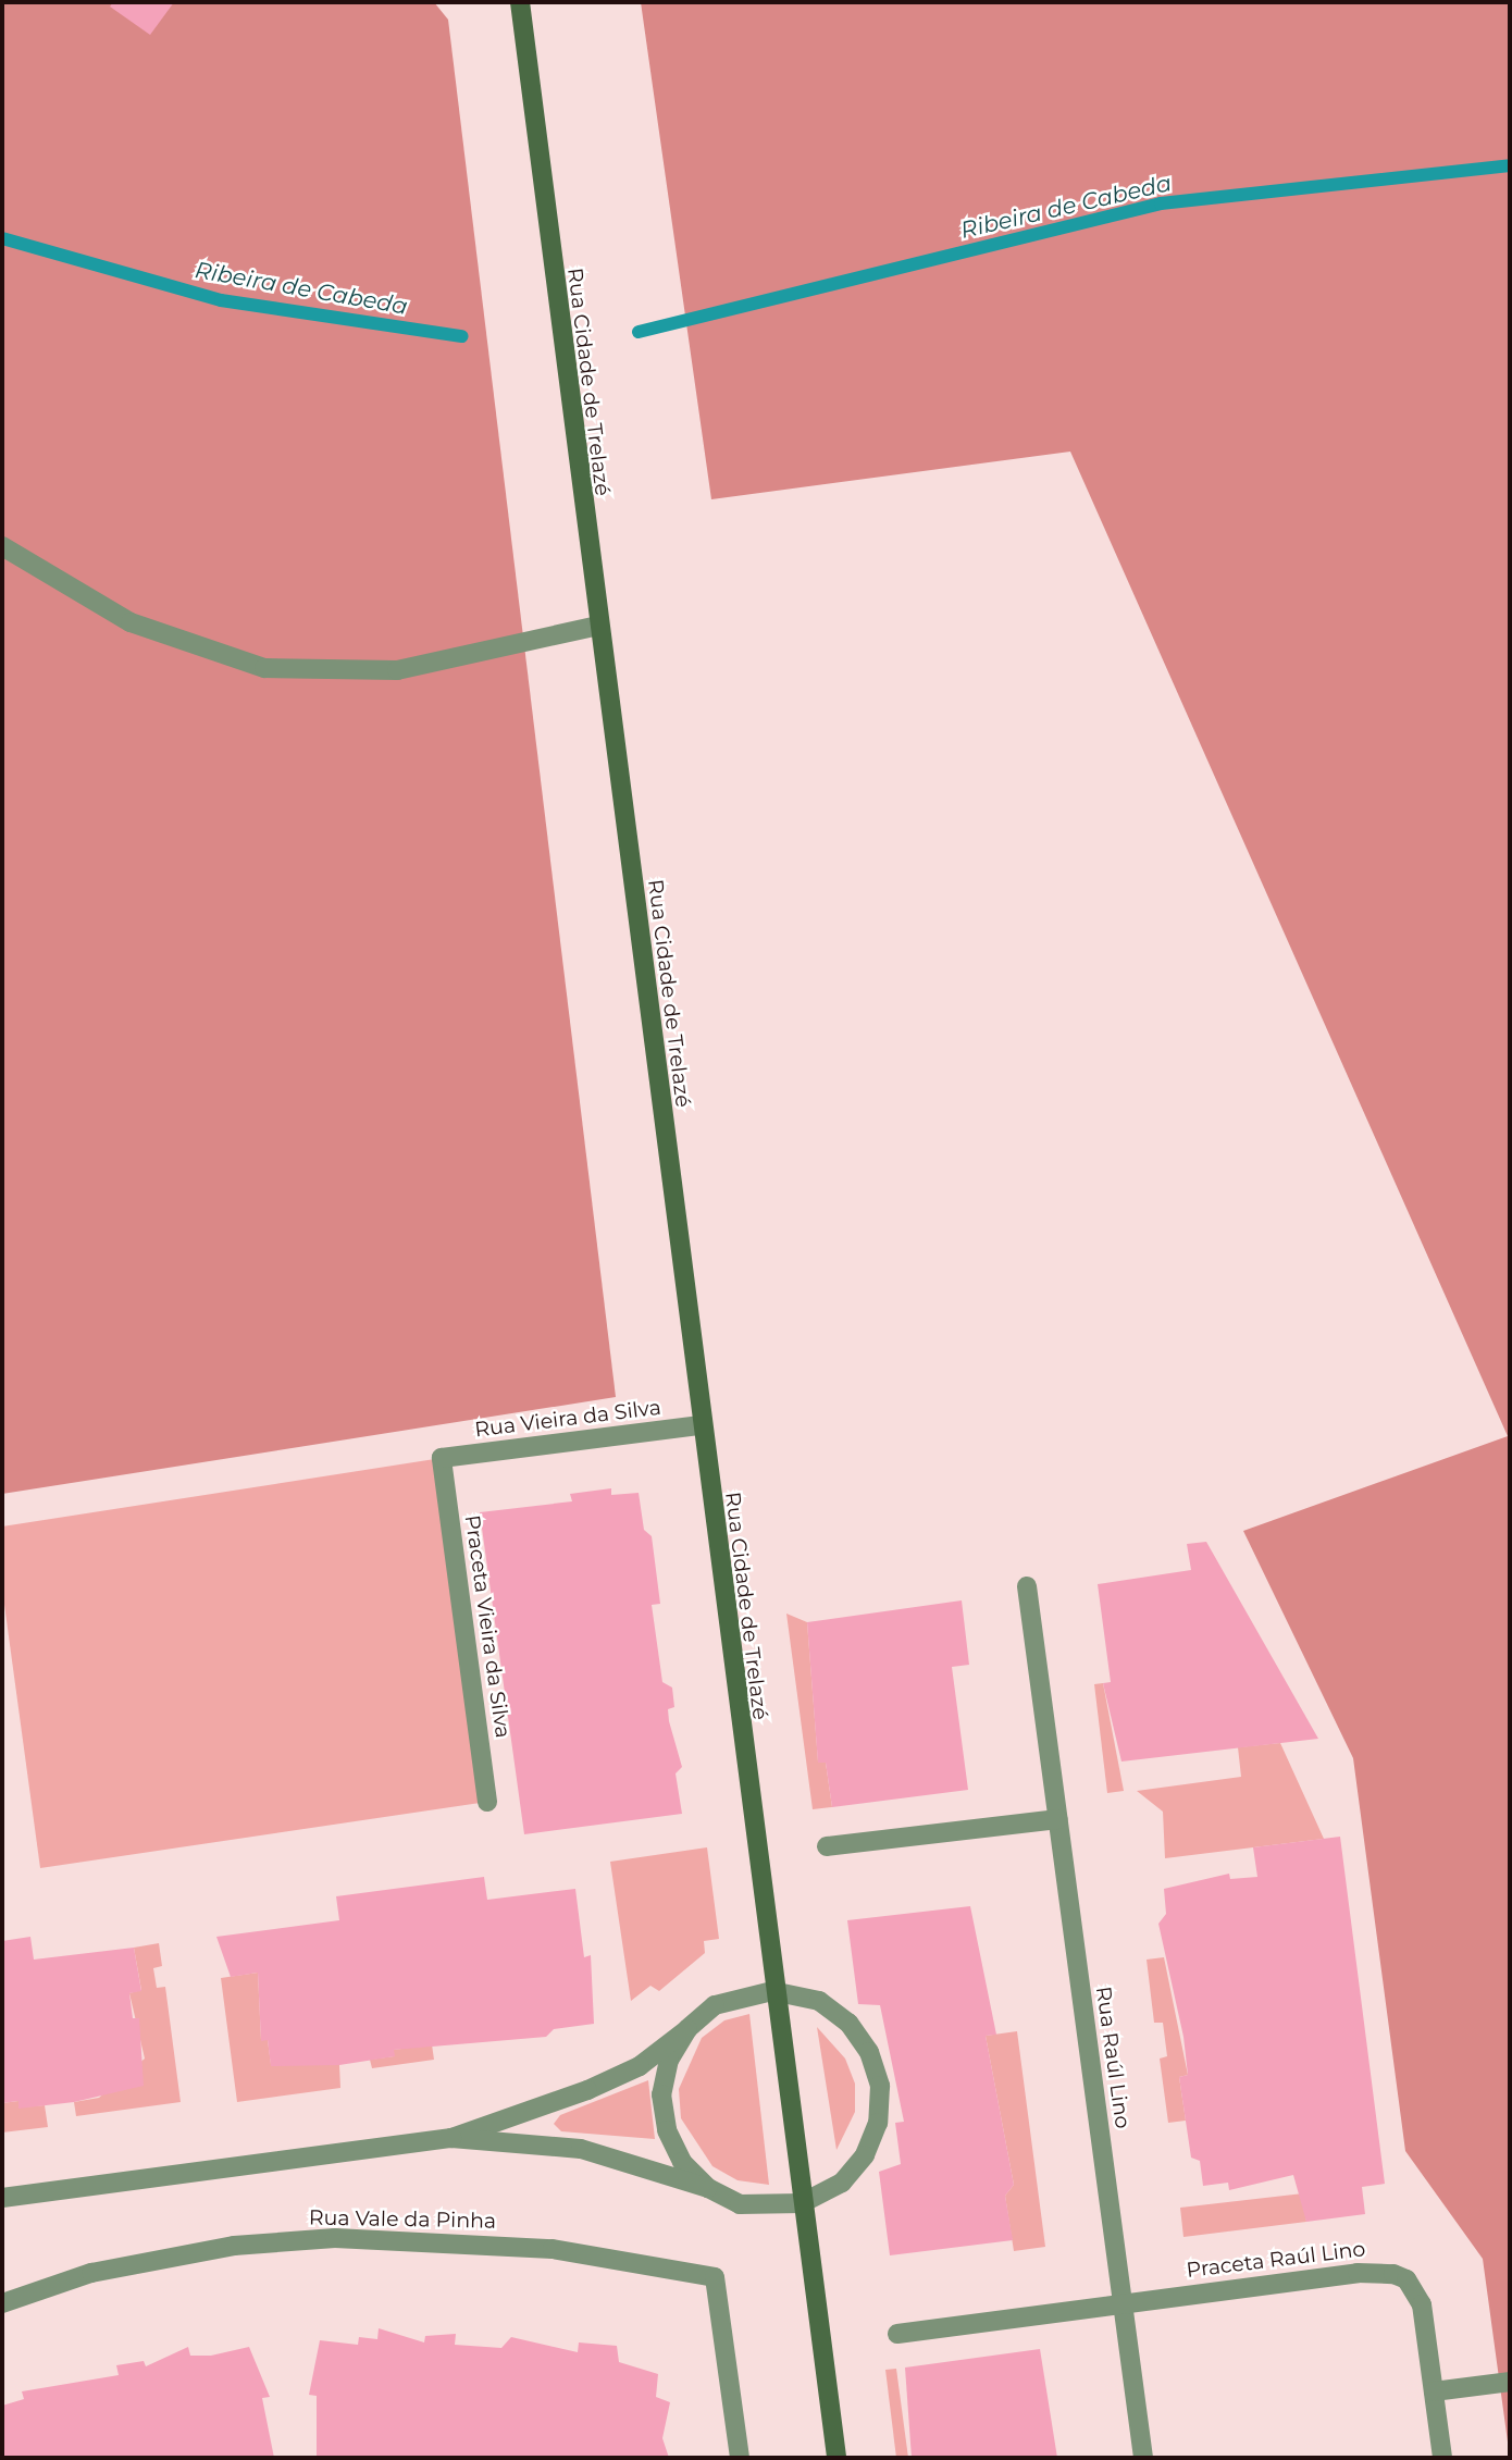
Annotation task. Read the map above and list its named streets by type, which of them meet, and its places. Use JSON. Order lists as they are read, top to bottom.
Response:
{
  "streets": {
    "street": [
      "Rua Cidade de Trelazé",
      "Rua Vieira da Silva",
      "Praceta Vieira da Silva",
      "Rua Raúl Lino",
      "Rua Vale da Pinha",
      "Praceta Raúl Lino"
    ]
  },
  "crossings": [
    ["Rua Cidade de Trelazé", "Rua Vieira da Silva"],
    ["Rua Vieira da Silva", "Praceta Vieira da Silva"],
    ["Rua Raúl Lino", "Praceta Raúl Lino"]
  ],
  "water": ["Ribeira de Cabeda"]
}
